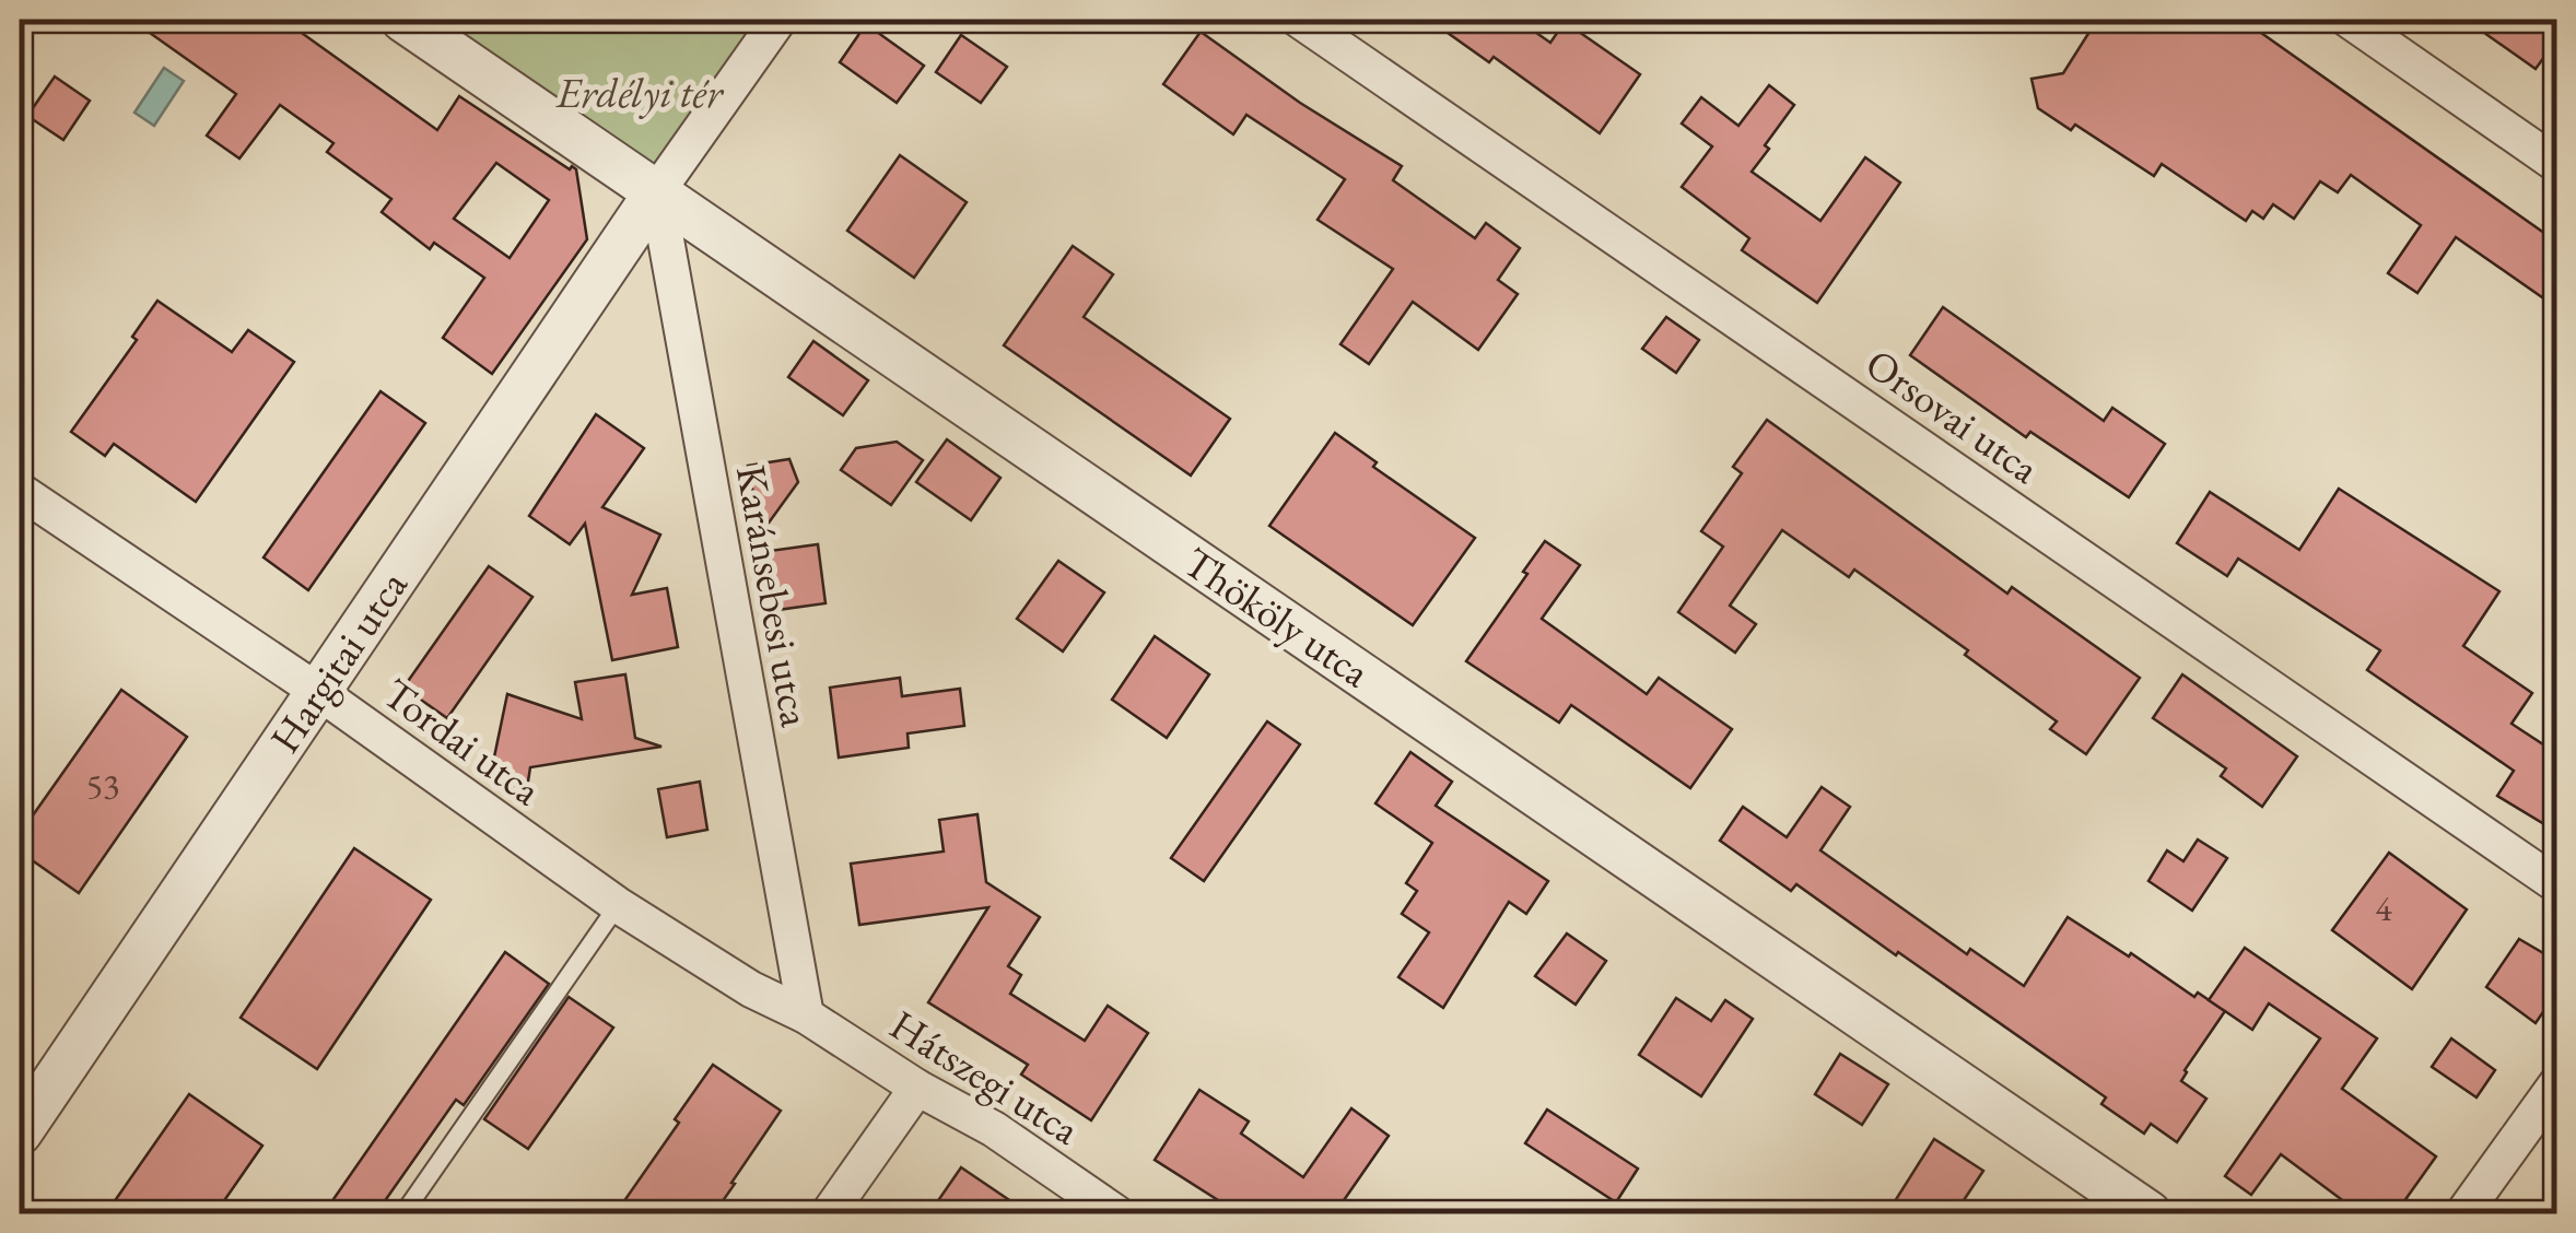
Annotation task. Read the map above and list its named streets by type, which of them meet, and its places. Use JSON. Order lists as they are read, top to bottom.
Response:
{
  "streets": {
    "street": [
      "Orsovai utca",
      "Karánsebesi utca",
      "Thököly utca",
      "Hargitai utca",
      "Tordai utca",
      "Hátszegi utca"
    ]
  },
  "crossings": [
    ["Karánsebesi utca", "Thököly utca"],
    ["Karánsebesi utca", "Hargitai utca"],
    ["Karánsebesi utca", "Tordai utca"],
    ["Karánsebesi utca", "Hátszegi utca"],
    ["Thököly utca", "Hargitai utca"],
    ["Hargitai utca", "Tordai utca"],
    ["Tordai utca", "Hátszegi utca"]
  ],
  "parks": ["Erdélyi tér"],
  "house_numbers": ["53", "4"]
}
